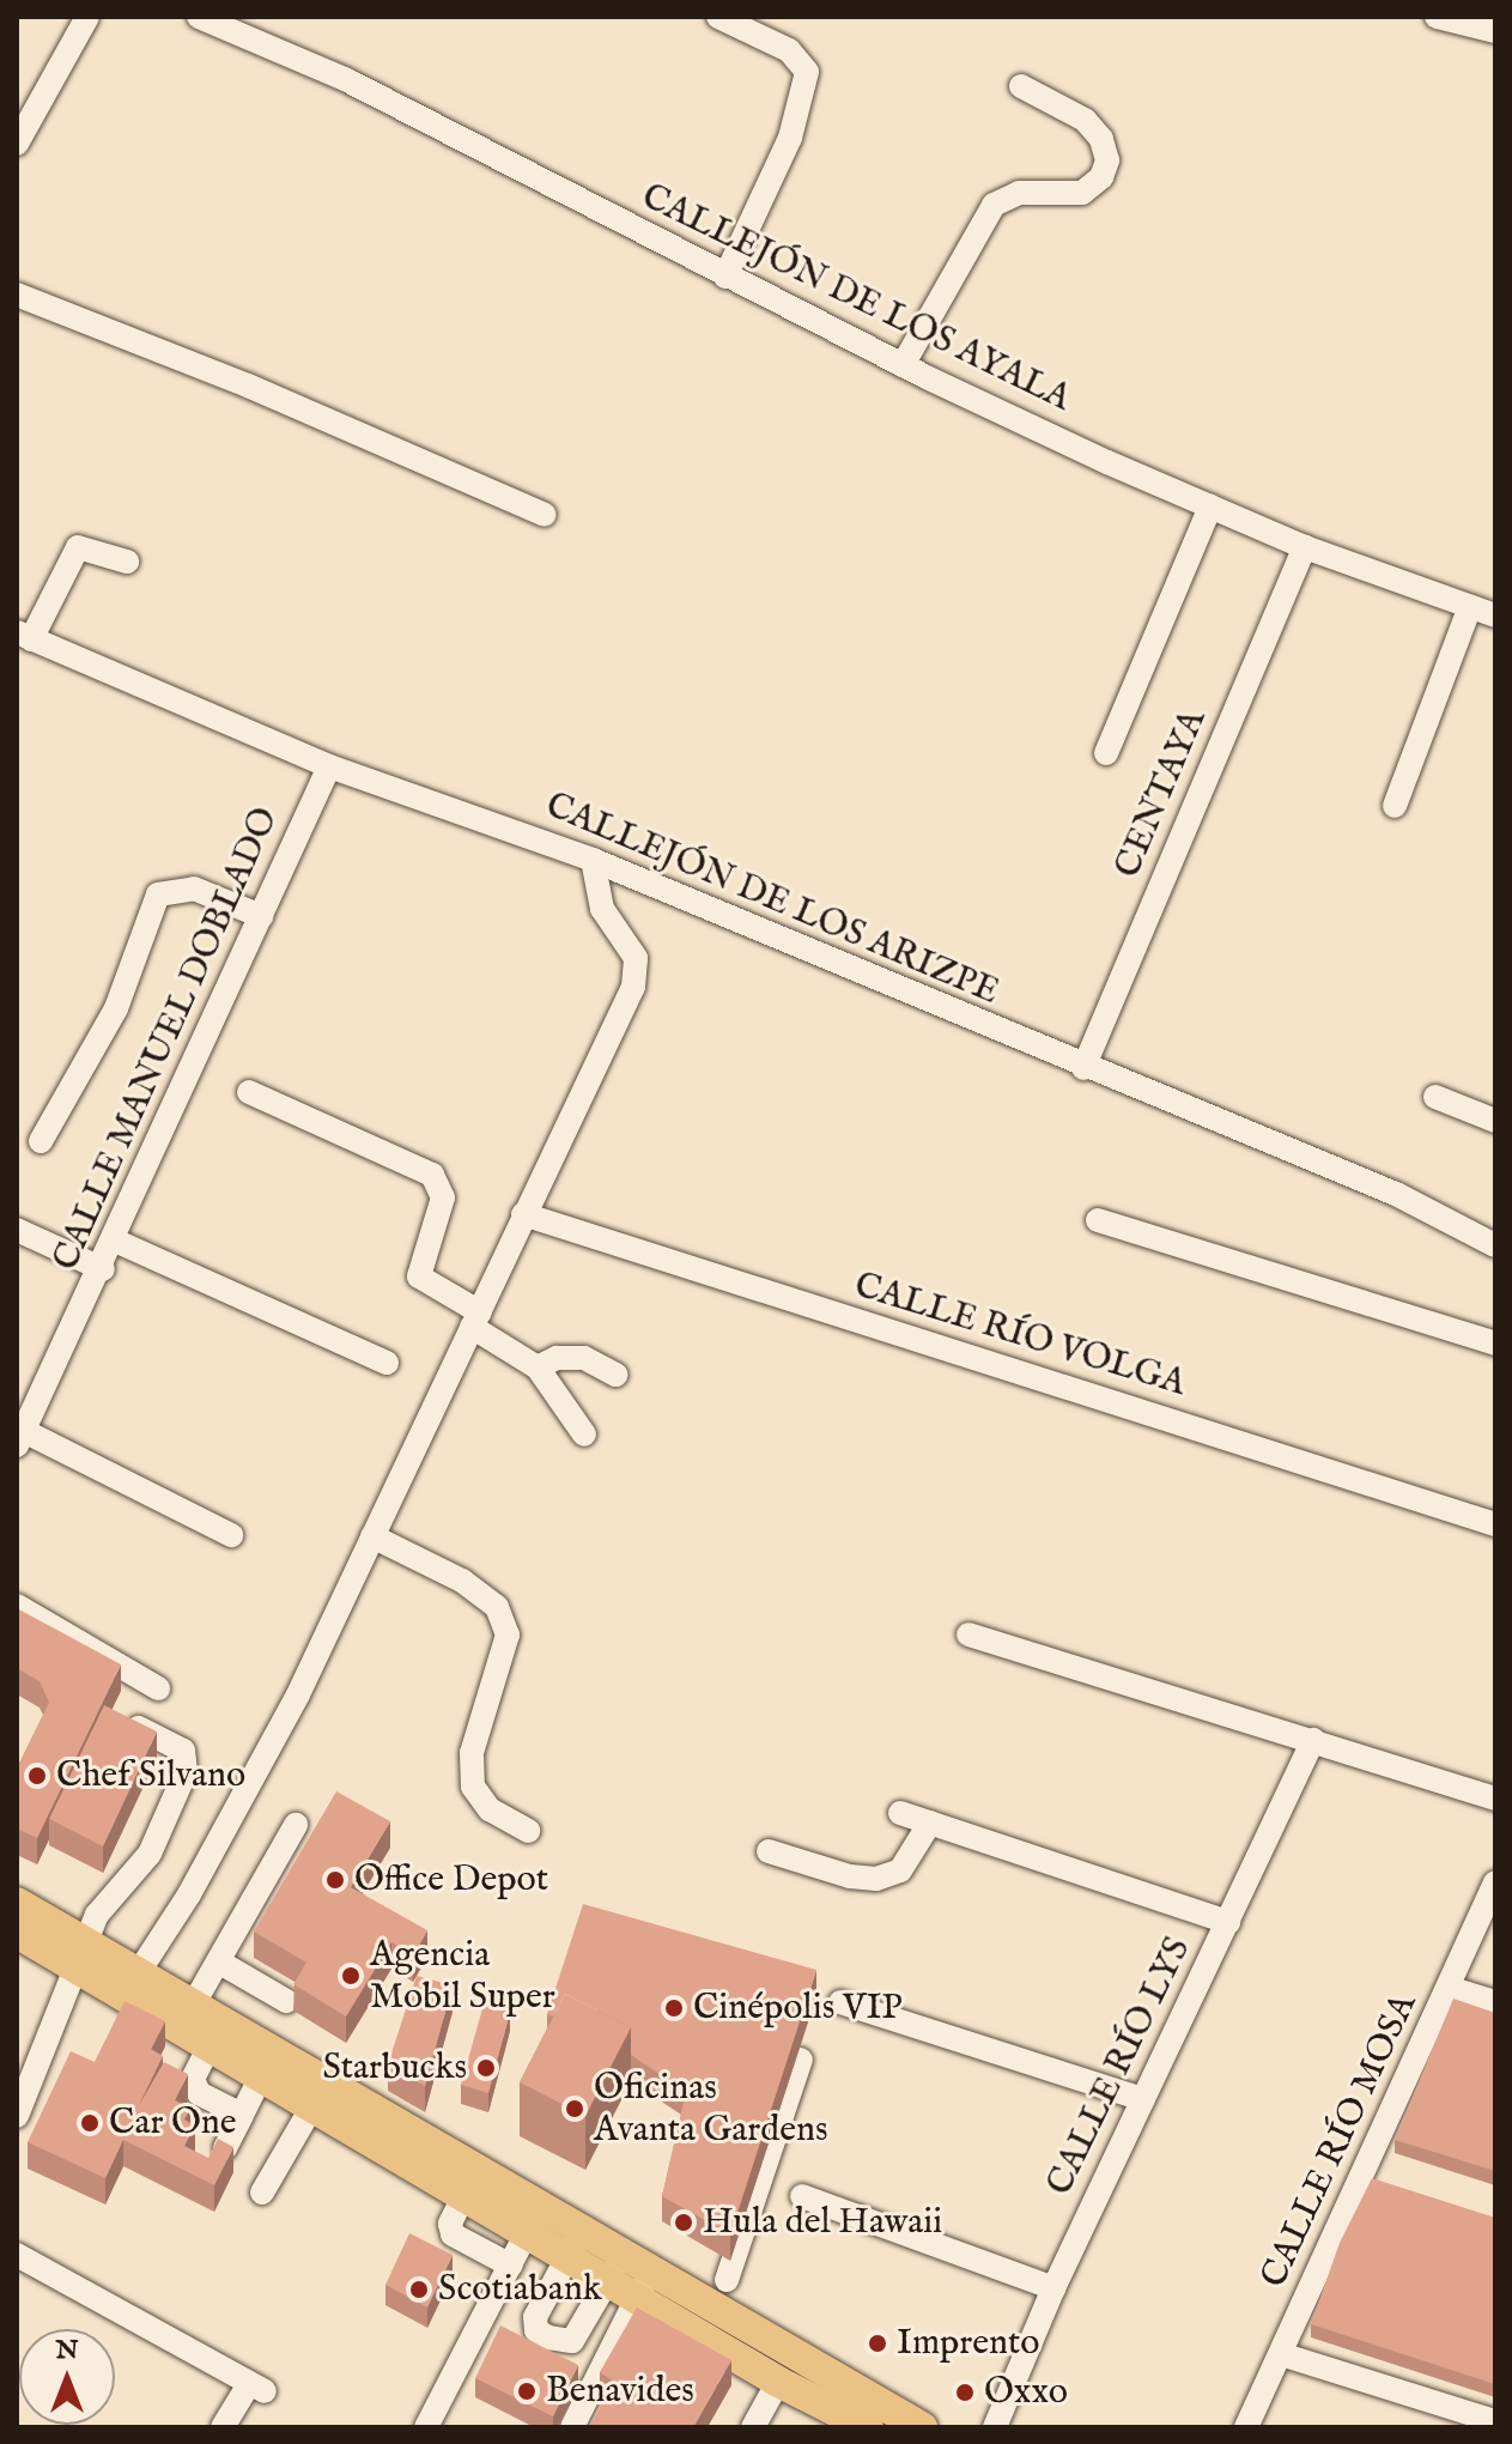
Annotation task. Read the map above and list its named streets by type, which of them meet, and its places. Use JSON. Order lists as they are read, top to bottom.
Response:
{
  "streets": {
    "street": [
      "CALLEJÓN DE LOS AYALA",
      "CENTAYA",
      "CALLEJÓN DE LOS ARIZPE",
      "CALLE MANUEL DOBLADO",
      "CALLE RÍO VOLGA",
      "CALLE RÍO LYS",
      "CALLE RÍO MOSA"
    ]
  },
  "crossings": [
    ["CALLEJÓN DE LOS AYALA", "CENTAYA"],
    ["CENTAYA", "CALLEJÓN DE LOS ARIZPE"],
    ["CALLEJÓN DE LOS ARIZPE", "CALLE MANUEL DOBLADO"]
  ],
  "places": [
    "Chef Silvano",
    "Office Depot",
    "Agencia Mobil Super",
    "Cinépolis VIP",
    "Starbucks",
    "Oficinas Avanta Gardens",
    "Car One",
    "Hula del Hawaii",
    "Scotiabank",
    "Imprento",
    "Benavides",
    "Oxxo"
  ],
  "north": "top"
}
